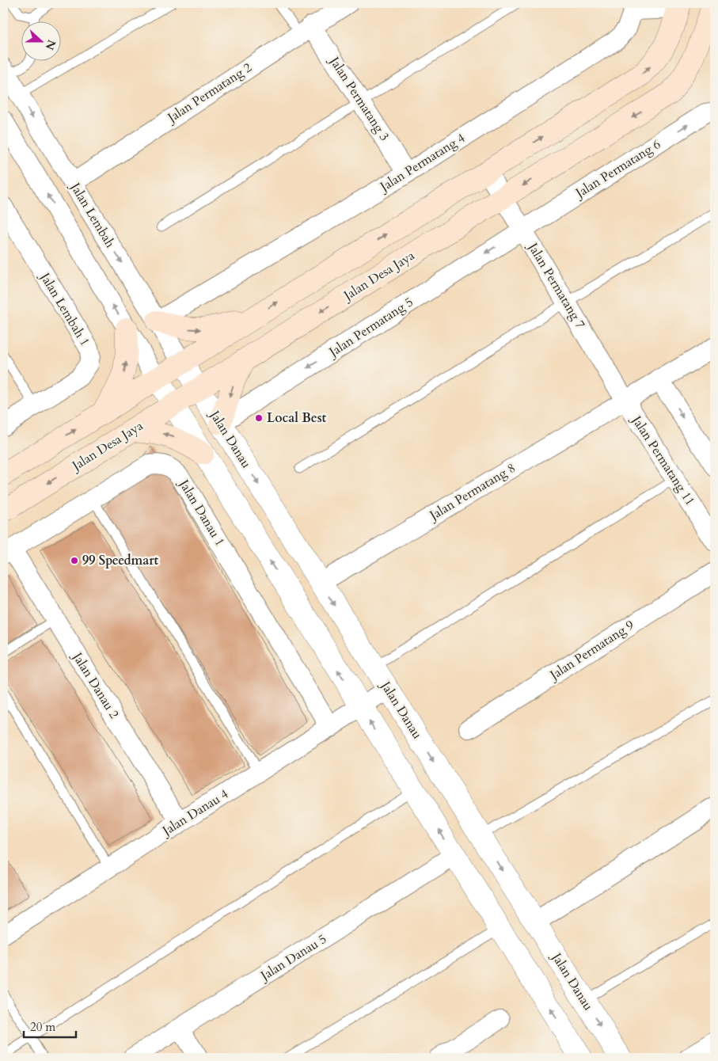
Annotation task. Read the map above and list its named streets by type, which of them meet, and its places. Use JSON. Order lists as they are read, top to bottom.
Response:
{
  "streets": {
    "main road": ["Jalan Desa Jaya"],
    "street": [
      "Jalan Permatang 2",
      "Jalan Permatang 3",
      "Jalan Permatang 4",
      "Jalan Permatang 6",
      "Jalan Lembah",
      "Jalan Permatang 7",
      "Jalan Lembah 1",
      "Jalan Permatang 5",
      "Jalan Danau",
      "Jalan Permatang 11",
      "Jalan Permatang 8",
      "Jalan Danau 1",
      "Jalan Permatang 9",
      "Jalan Danau 2",
      "Jalan Danau 4",
      "Jalan Danau 5"
    ]
  },
  "crossings": [
    ["Jalan Permatang 2", "Jalan Permatang 3"],
    ["Jalan Permatang 2", "Jalan Lembah"],
    ["Jalan Permatang 3", "Jalan Permatang 4"],
    ["Jalan Permatang 4", "Jalan Lembah"],
    ["Jalan Permatang 6", "Jalan Permatang 7"],
    ["Jalan Permatang 6", "Jalan Permatang 5"],
    ["Jalan Lembah", "Jalan Danau"],
    ["Jalan Desa Jaya", "Jalan Permatang 7"],
    ["Jalan Desa Jaya", "Jalan Danau"],
    ["Jalan Permatang 7", "Jalan Permatang 5"],
    ["Jalan Permatang 7", "Jalan Permatang 11"],
    ["Jalan Permatang 7", "Jalan Permatang 8"],
    ["Jalan Permatang 5", "Jalan Danau"],
    ["Jalan Danau", "Jalan Permatang 8"],
    ["Jalan Danau", "Jalan Danau 4"],
    ["Jalan Permatang 11", "Jalan Permatang 8"],
    ["Jalan Danau 1", "Jalan Danau 2"],
    ["Jalan Danau 1", "Jalan Danau 4"],
    ["Jalan Danau 2", "Jalan Danau 4"]
  ],
  "one_way": ["Jalan Permatang 6", "Jalan Permatang 5"],
  "places": ["Local Best", "99 Speedmart"],
  "scale_bar": "20 m",
  "north": "right"
}
